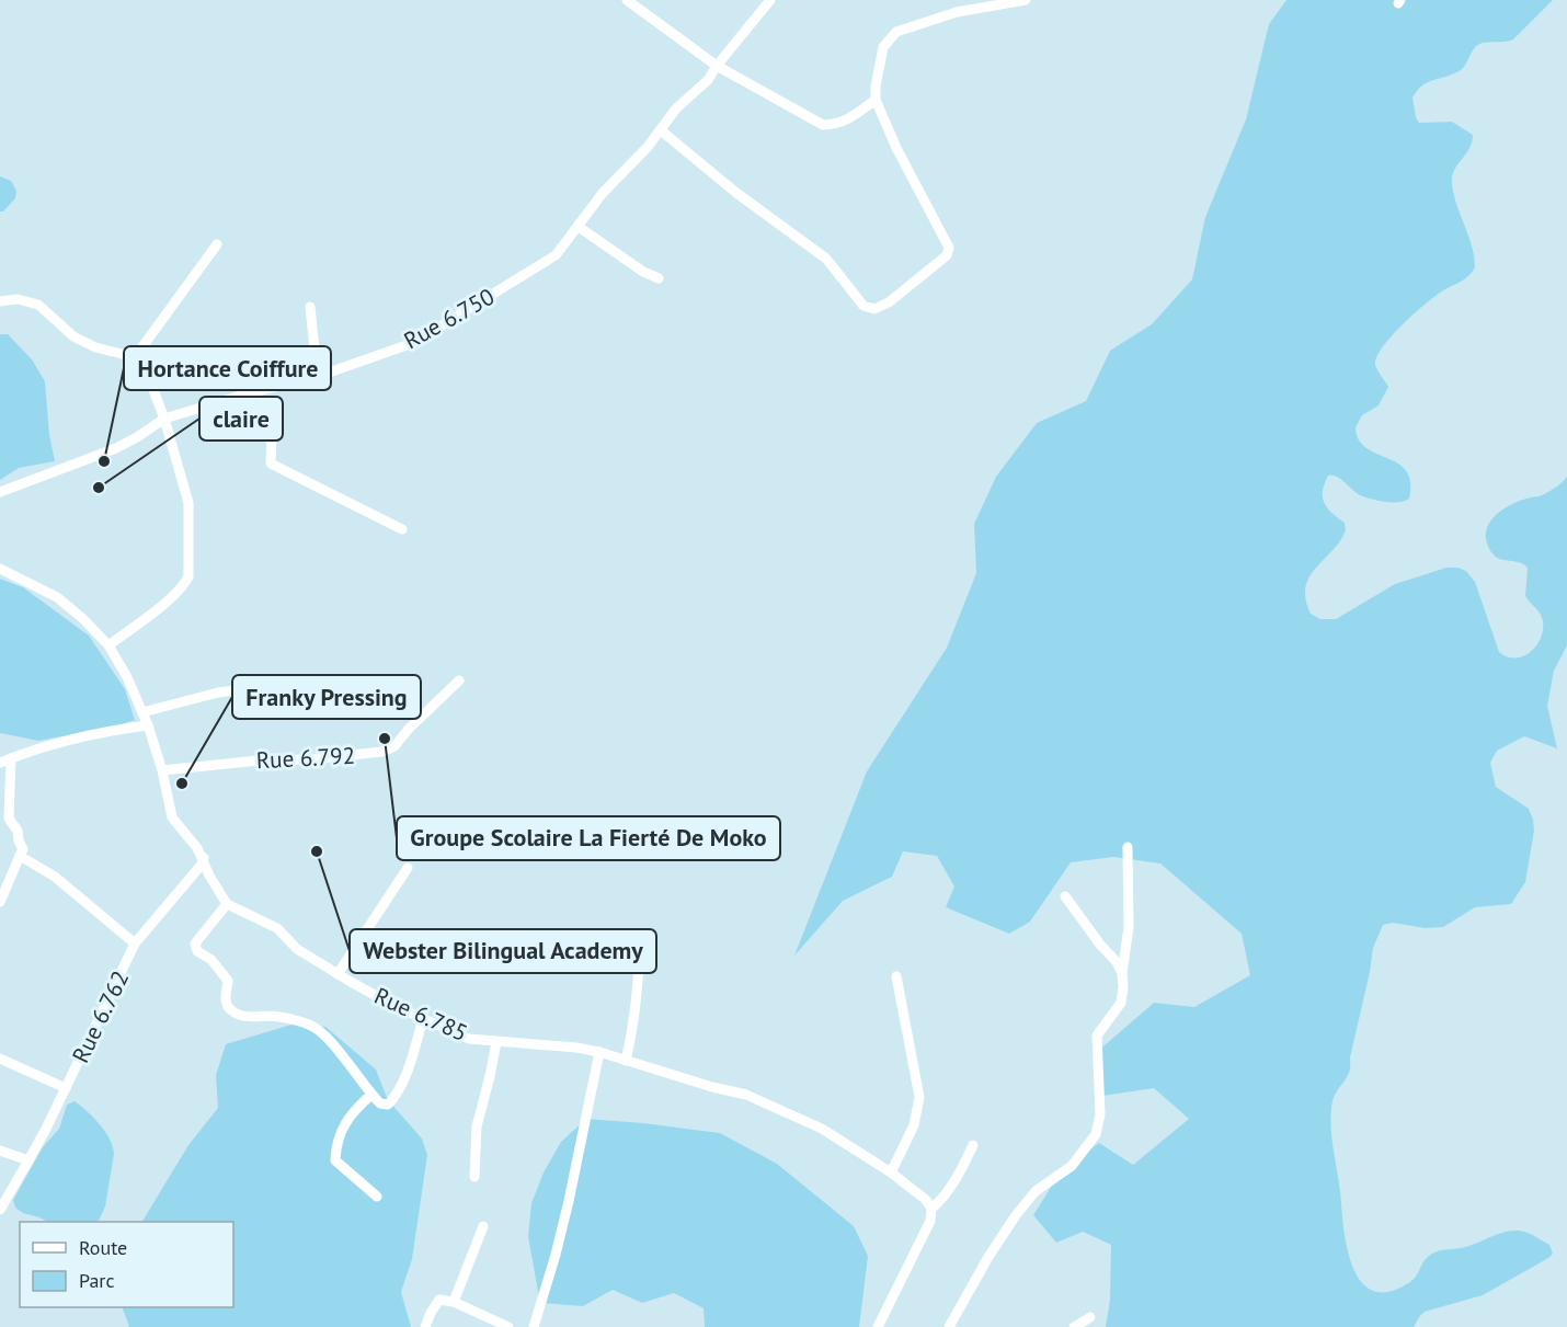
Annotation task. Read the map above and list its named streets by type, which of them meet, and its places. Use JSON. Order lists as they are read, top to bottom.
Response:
{
  "streets": {
    "street": [
      "Rue 6.750",
      "Rue 6.792",
      "Rue 6.785",
      "Rue 6.762"
    ]
  },
  "crossings": [
    ["Rue 6.792", "Rue 6.785"],
    ["Rue 6.785", "Rue 6.762"]
  ],
  "places": [
    "Hortance Coiffure",
    "claire",
    "Groupe Scolaire La Fierté De Moko",
    "Franky Pressing",
    "Webster Bilingual Academy"
  ],
  "legend": ["Route", "Parc"]
}
